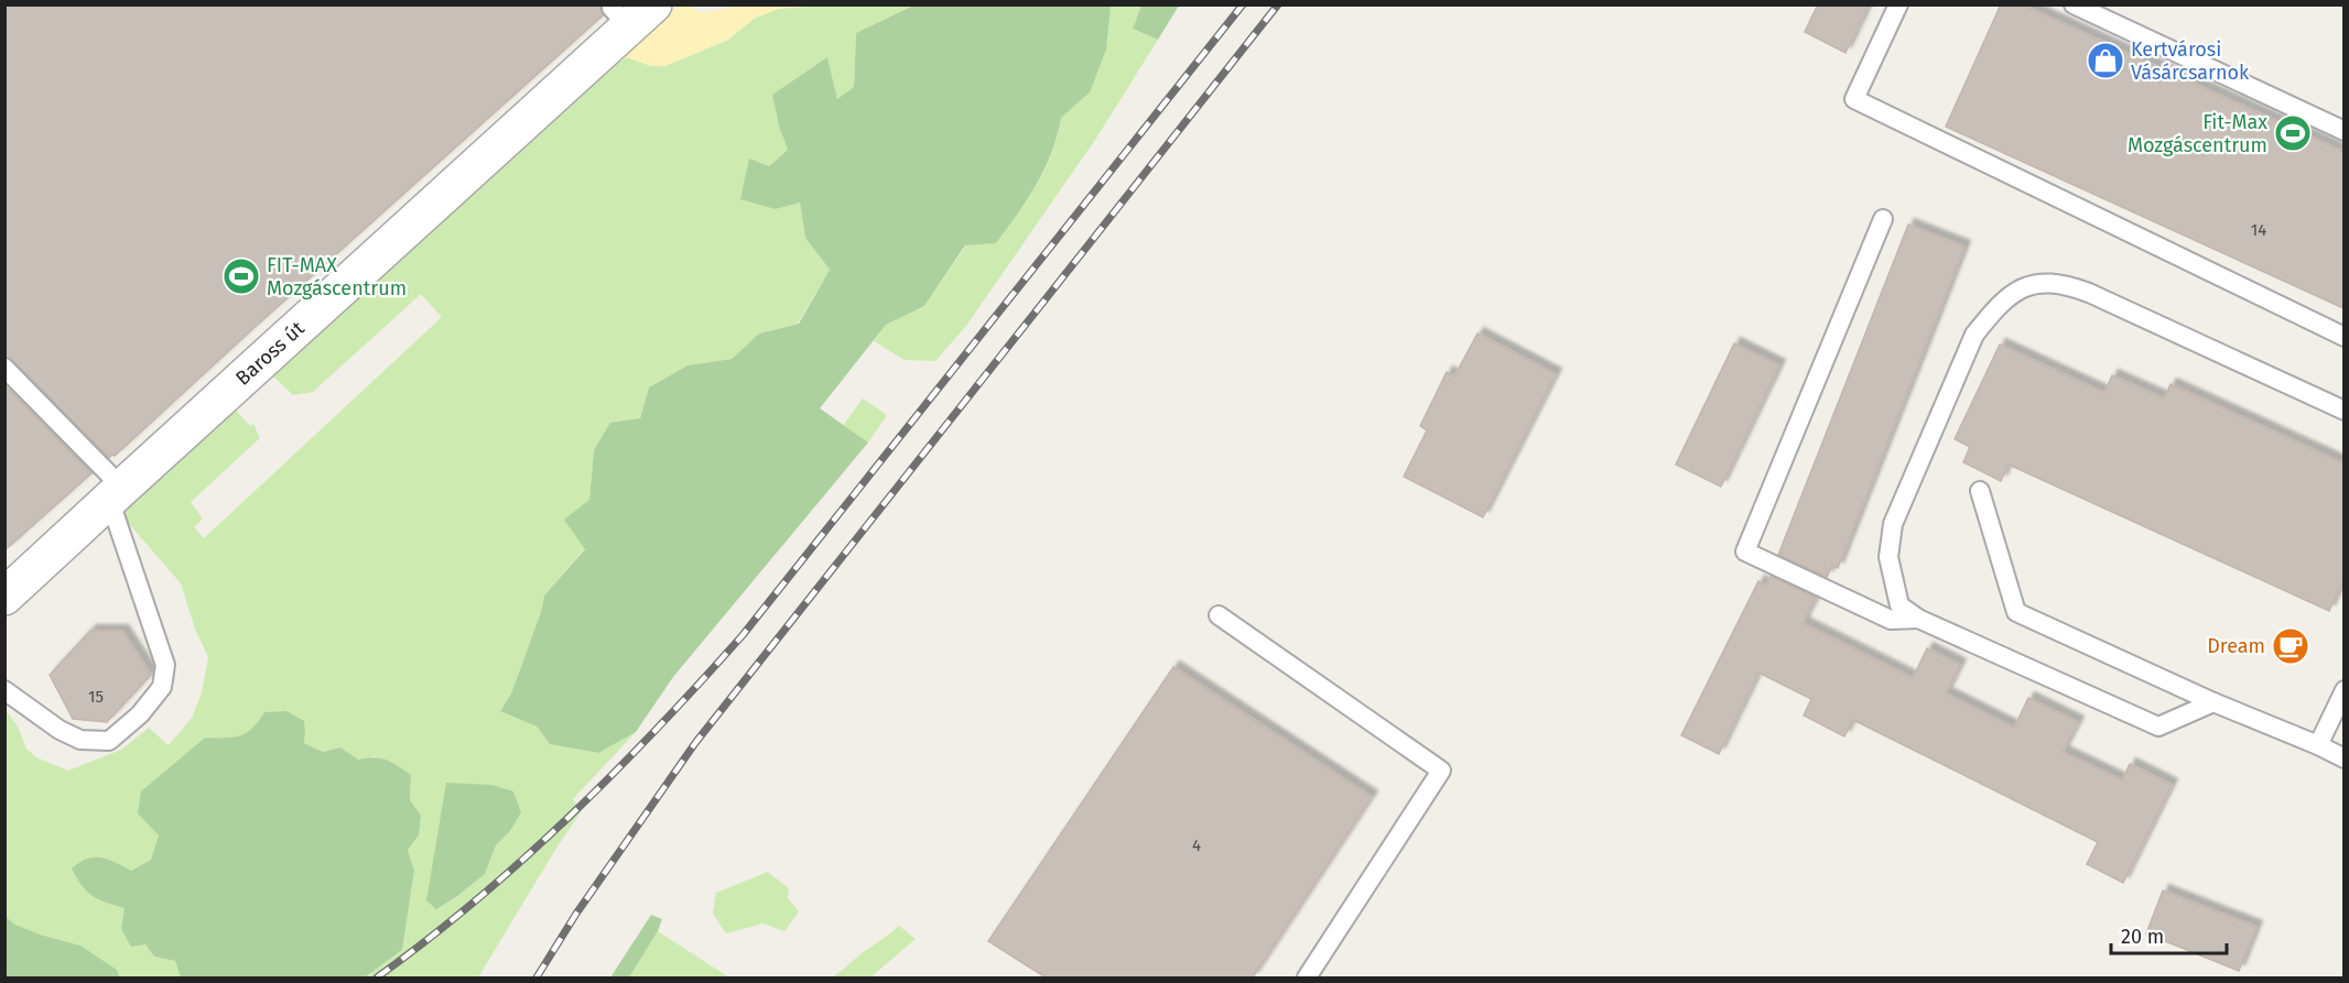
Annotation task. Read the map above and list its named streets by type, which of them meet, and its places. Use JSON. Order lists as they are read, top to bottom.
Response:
{
  "streets": {
    "street": ["Baross út"]
  },
  "places": {
    "shop": ["Kertvárosi Vásárcsarnok"],
    "sports": ["Fit-Max Mozgáscentrum", "FIT-MAX Mozgáscentrum"],
    "cafe": ["Dream"]
  },
  "house_numbers": ["14", "15", "4"],
  "scale_bar": "20 m"
}
